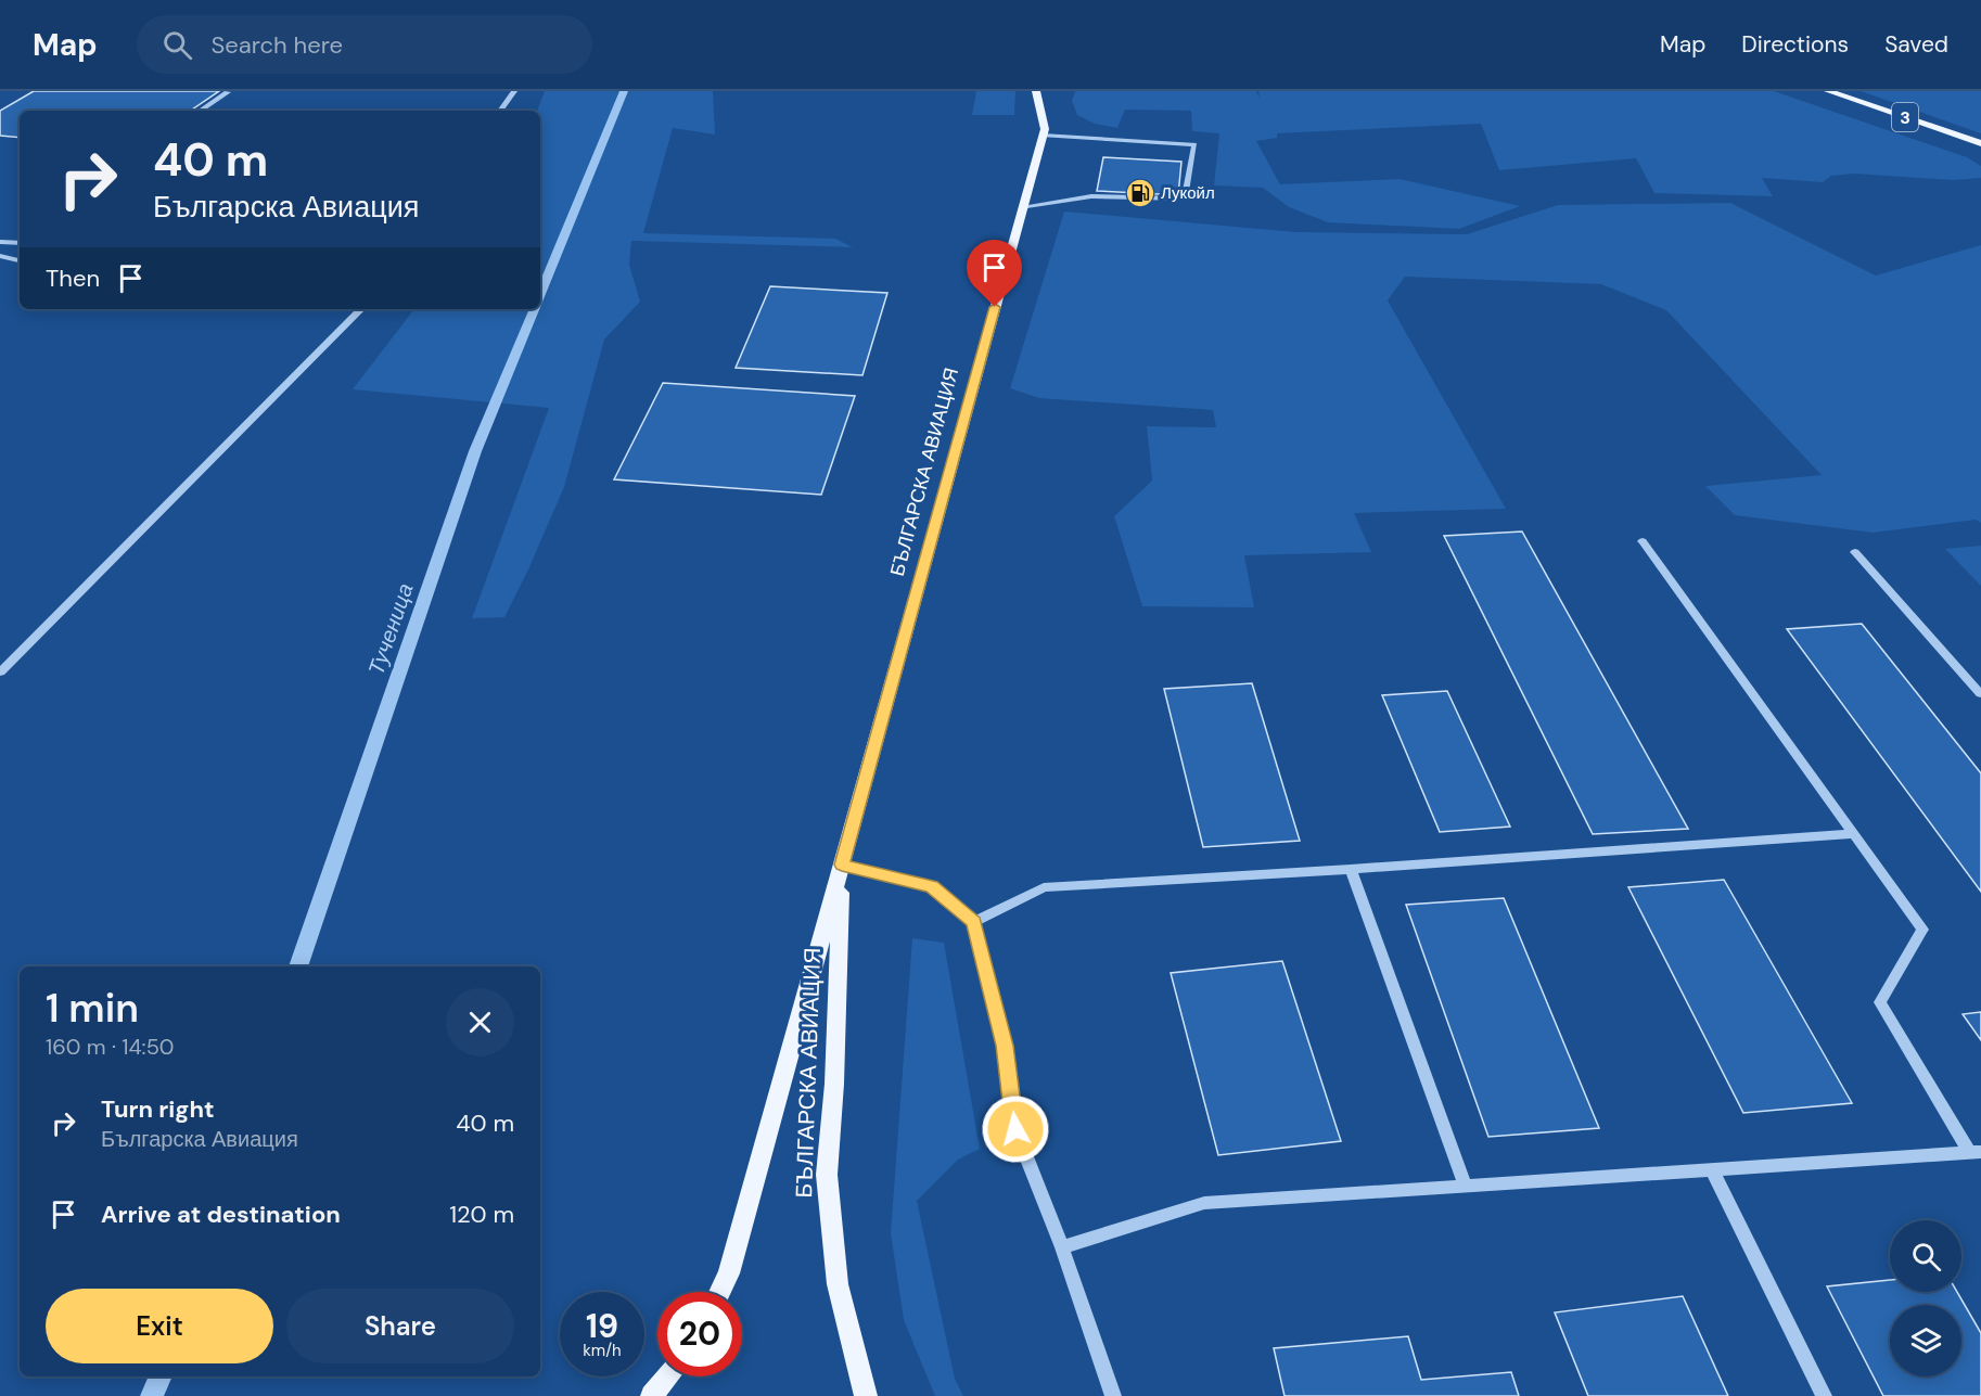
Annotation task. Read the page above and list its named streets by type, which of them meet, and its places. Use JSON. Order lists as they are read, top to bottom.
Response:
{
  "streets": {
    "main road": ["3", "БЪЛГАРСКА АВИАЦИЯ"]
  },
  "water": ["Тученица"],
  "places": {
    "fuel station": ["Лукойл"]
  },
  "page": {
    "header": "Map",
    "search": "Search here",
    "nav": ["Map", "Directions", "Saved"],
    "turn": ["40 m", "Българска Авиация"],
    "then": "Then",
    "heading": ["1 min", "160 m · 14:50"],
    "list": [
      {
        "name": "Turn right",
        "note": "Българска Авиация",
        "value": "40 m"
      },
      {
        "name": "Arrive at destination",
        "value": "120 m"
      }
    ],
    "buttons": ["Exit", "Share"],
    "speed": "19 km/h",
    "limit": "20"
  }
}
